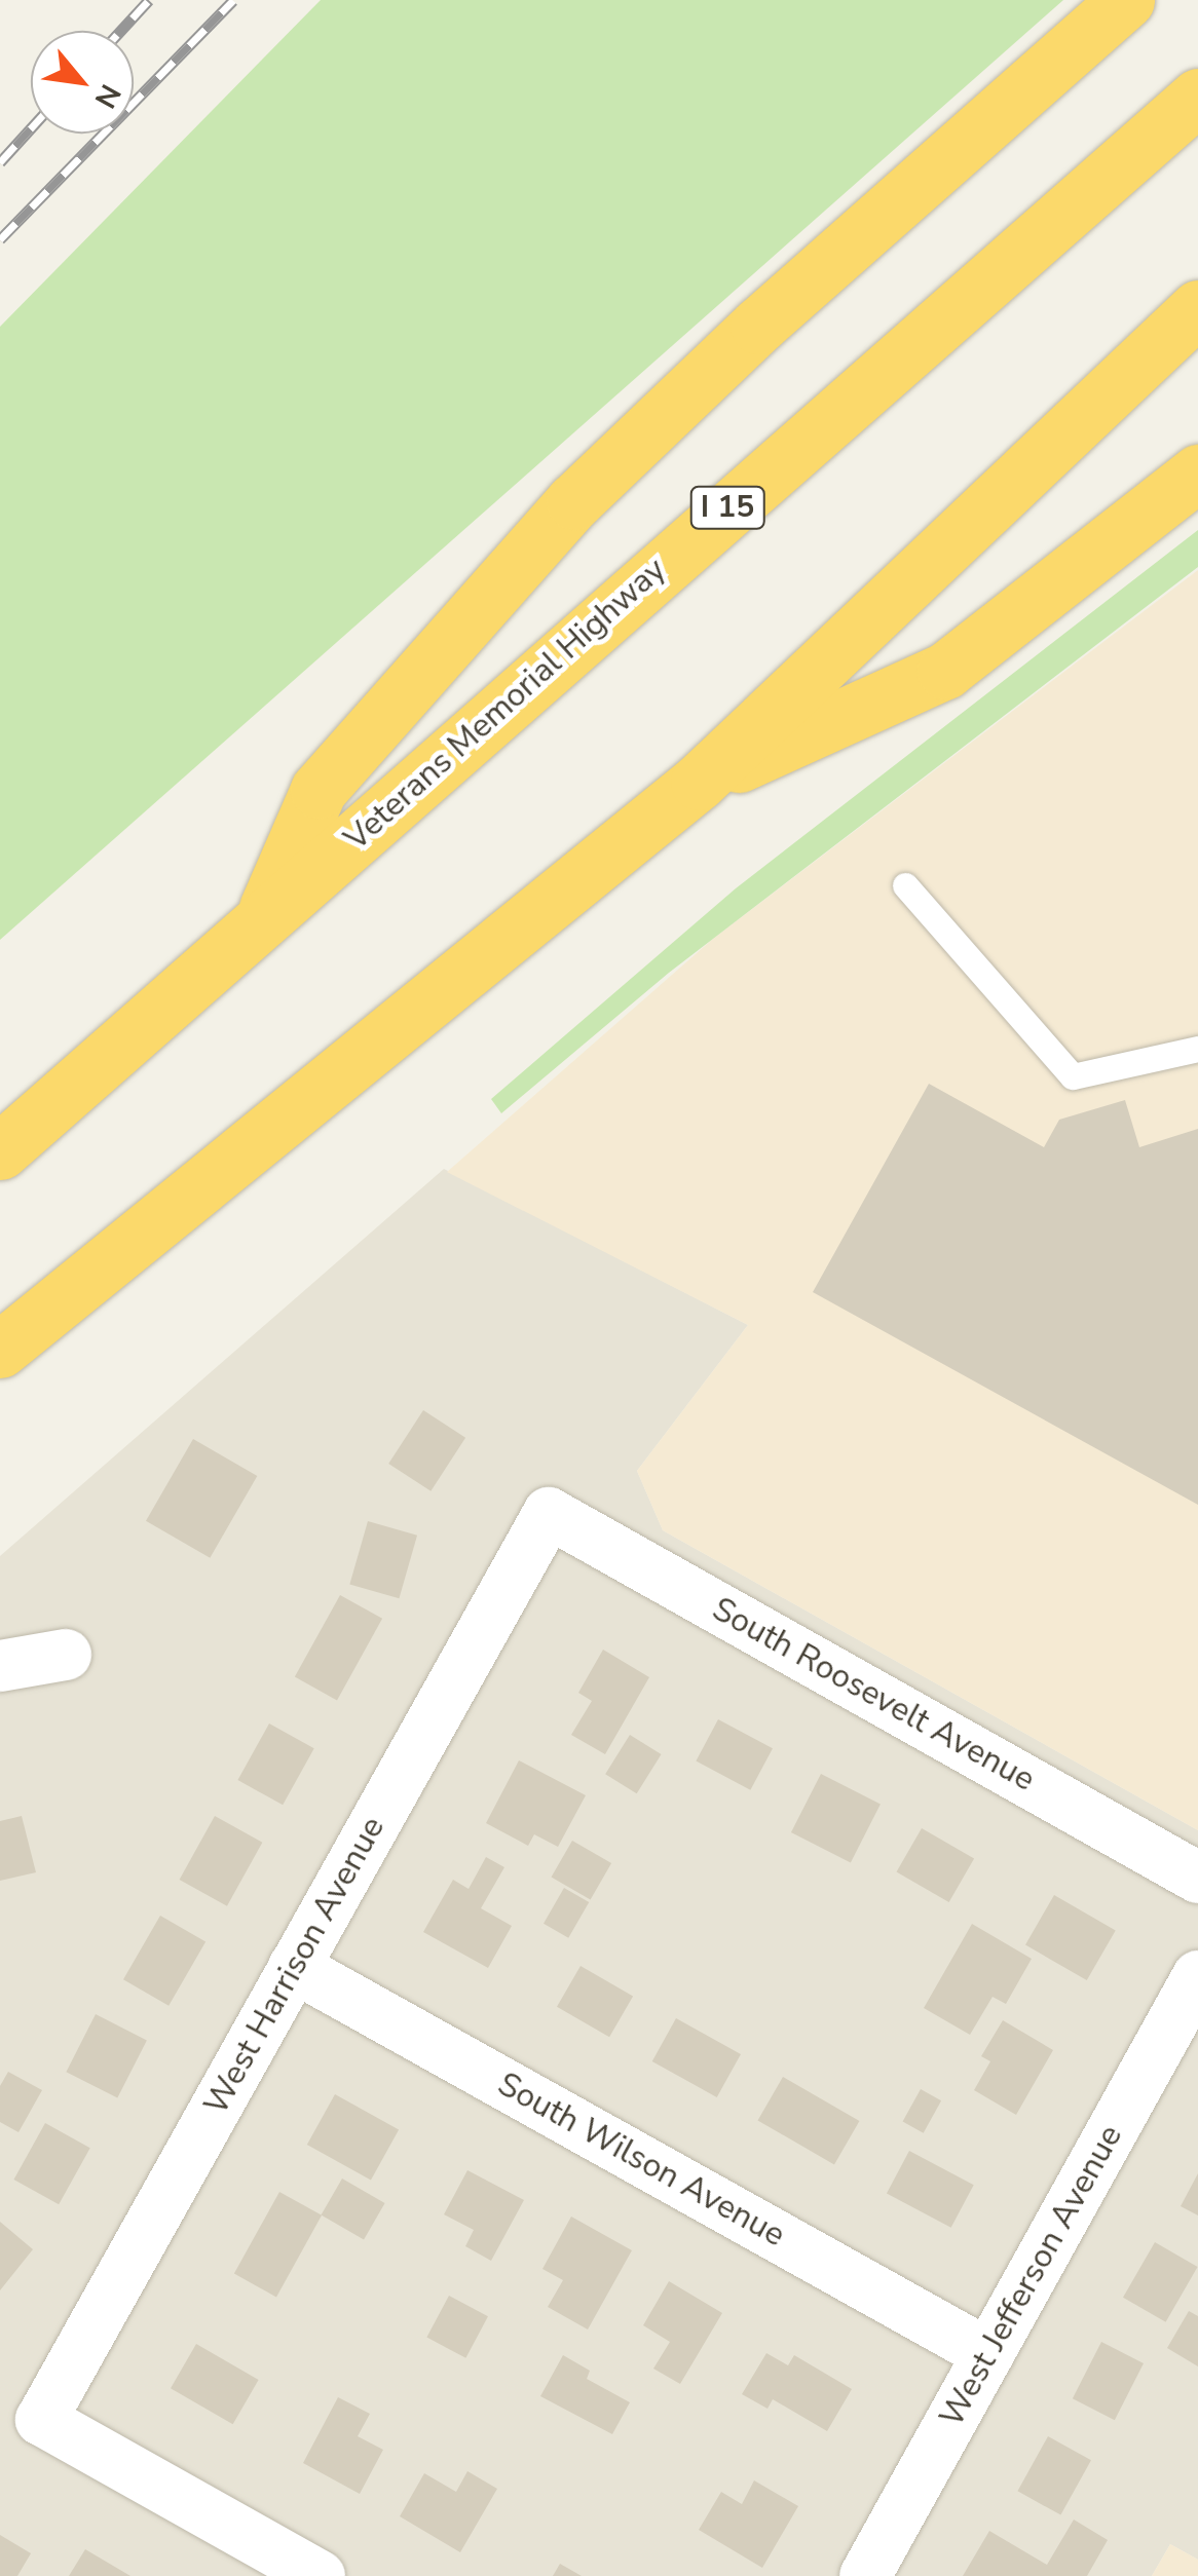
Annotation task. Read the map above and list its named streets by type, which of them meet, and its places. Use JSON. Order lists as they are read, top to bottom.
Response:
{
  "streets": {
    "highway": ["I 15", "Veterans Memorial Highway"],
    "street": [
      "South Roosevelt Avenue",
      "West Harrison Avenue",
      "South Wilson Avenue",
      "West Jefferson Avenue"
    ]
  },
  "crossings": [
    ["South Roosevelt Avenue", "West Harrison Avenue"],
    ["West Harrison Avenue", "South Wilson Avenue"],
    ["South Wilson Avenue", "West Jefferson Avenue"]
  ],
  "north": "bottom right"
}
